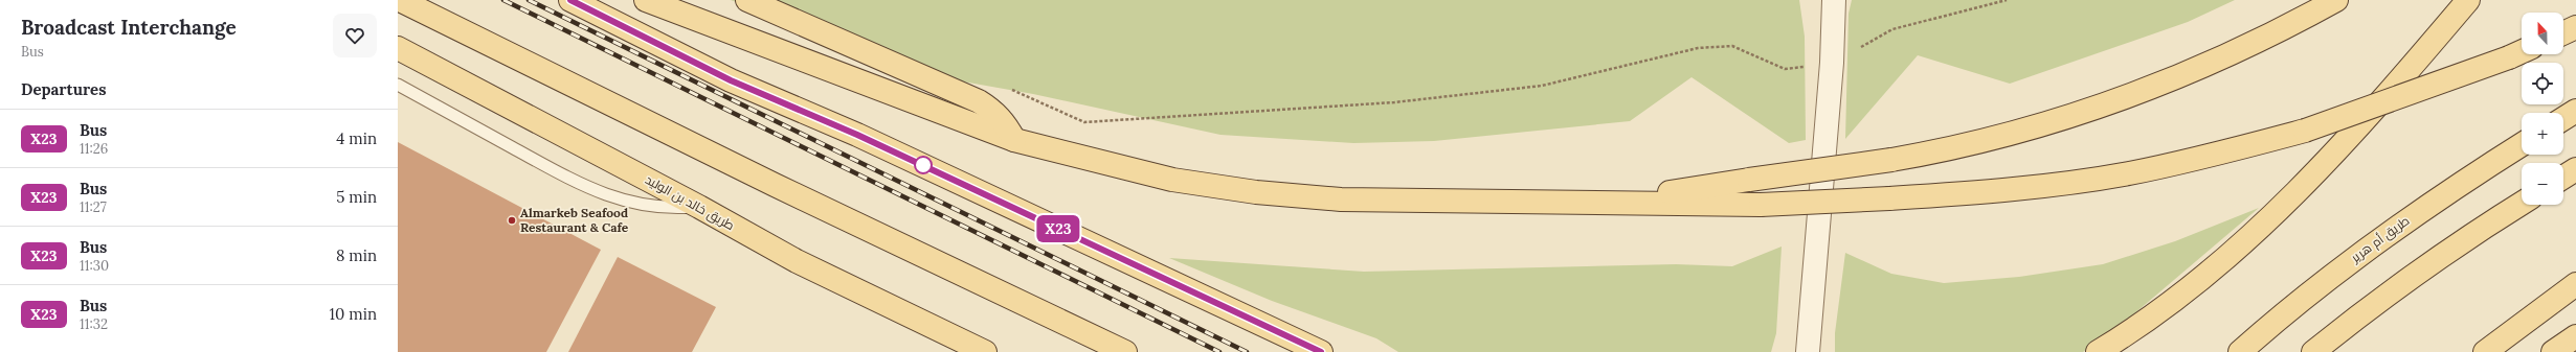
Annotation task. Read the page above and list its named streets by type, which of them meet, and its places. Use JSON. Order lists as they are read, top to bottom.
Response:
{
  "streets": {
    "main road": ["طريق خالد بن الوليد", "طريق أم هرير"]
  },
  "places": ["Almarkeb Seafood Restaurant & Cafe"],
  "lines": ["bus line X23"],
  "north": "top",
  "page": {
    "heading": [
      ["Broadcast Interchange", "Bus"],
      "Departures"
    ],
    "on_map": "X23",
    "map_buttons": ["+", "−"],
    "list": [
      {
        "mark": "X23",
        "name": "Bus",
        "note": "11:26",
        "value": "4 min"
      },
      {
        "mark": "X23",
        "name": "Bus",
        "note": "11:27",
        "value": "5 min"
      },
      {
        "mark": "X23",
        "name": "Bus",
        "note": "11:30",
        "value": "8 min"
      },
      {
        "mark": "X23",
        "name": "Bus",
        "note": "11:32",
        "value": "10 min"
      }
    ]
  }
}
